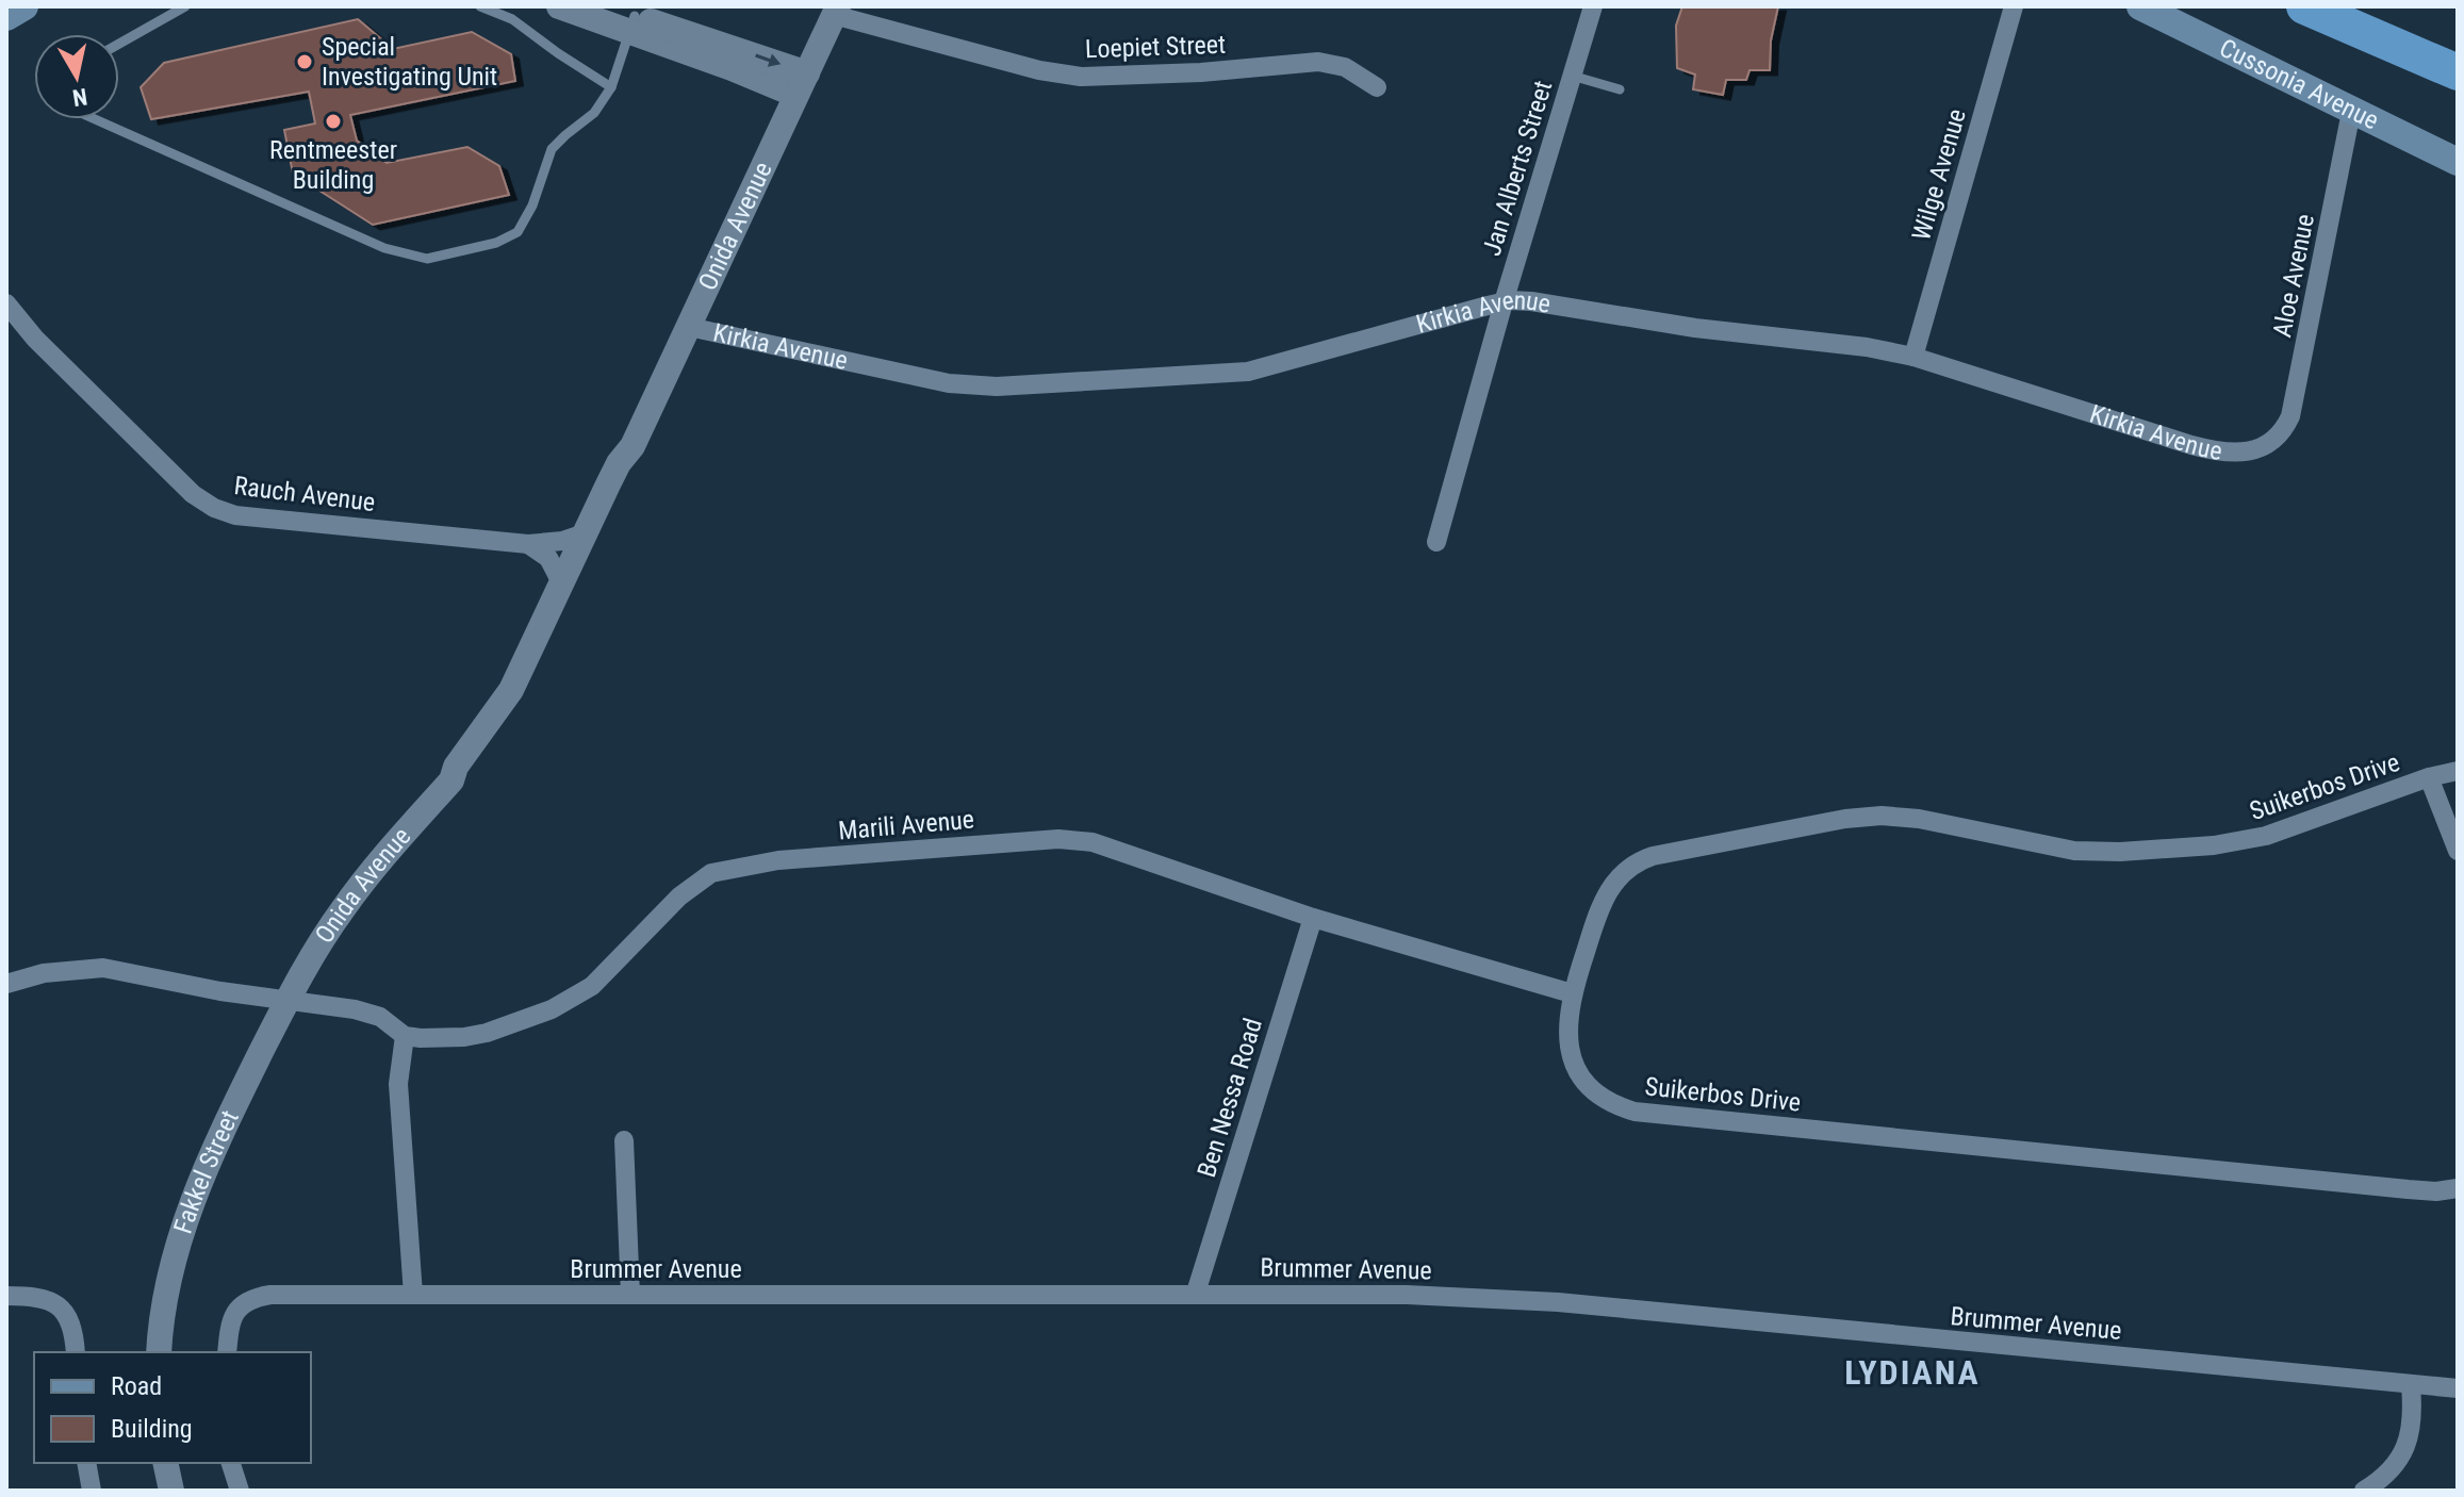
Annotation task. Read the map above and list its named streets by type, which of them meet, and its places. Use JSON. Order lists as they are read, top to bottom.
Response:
{
  "streets": {
    "main road": ["Cussonia Avenue"],
    "street": [
      "Loepiet Street",
      "Jan Alberts Street",
      "Wilge Avenue",
      "Onida Avenue",
      "Aloe Avenue",
      "Kirkia Avenue",
      "Rauch Avenue",
      "Suikerbos Drive",
      "Marili Avenue",
      "Ben Nessa Road",
      "Fakkel Street",
      "Brummer Avenue"
    ]
  },
  "crossings": [
    ["Loepiet Street", "Onida Avenue"],
    ["Cussonia Avenue", "Aloe Avenue"],
    ["Jan Alberts Street", "Kirkia Avenue"],
    ["Wilge Avenue", "Kirkia Avenue"],
    ["Onida Avenue", "Kirkia Avenue"],
    ["Onida Avenue", "Rauch Avenue"],
    ["Onida Avenue", "Fakkel Street"],
    ["Aloe Avenue", "Kirkia Avenue"],
    ["Suikerbos Drive", "Marili Avenue"],
    ["Marili Avenue", "Ben Nessa Road"],
    ["Ben Nessa Road", "Brummer Avenue"]
  ],
  "districts": ["LYDIANA"],
  "places": ["Special Investigating Unit", "Rentmeester Building"],
  "legend": ["Road", "Building"],
  "north": "bottom"
}
